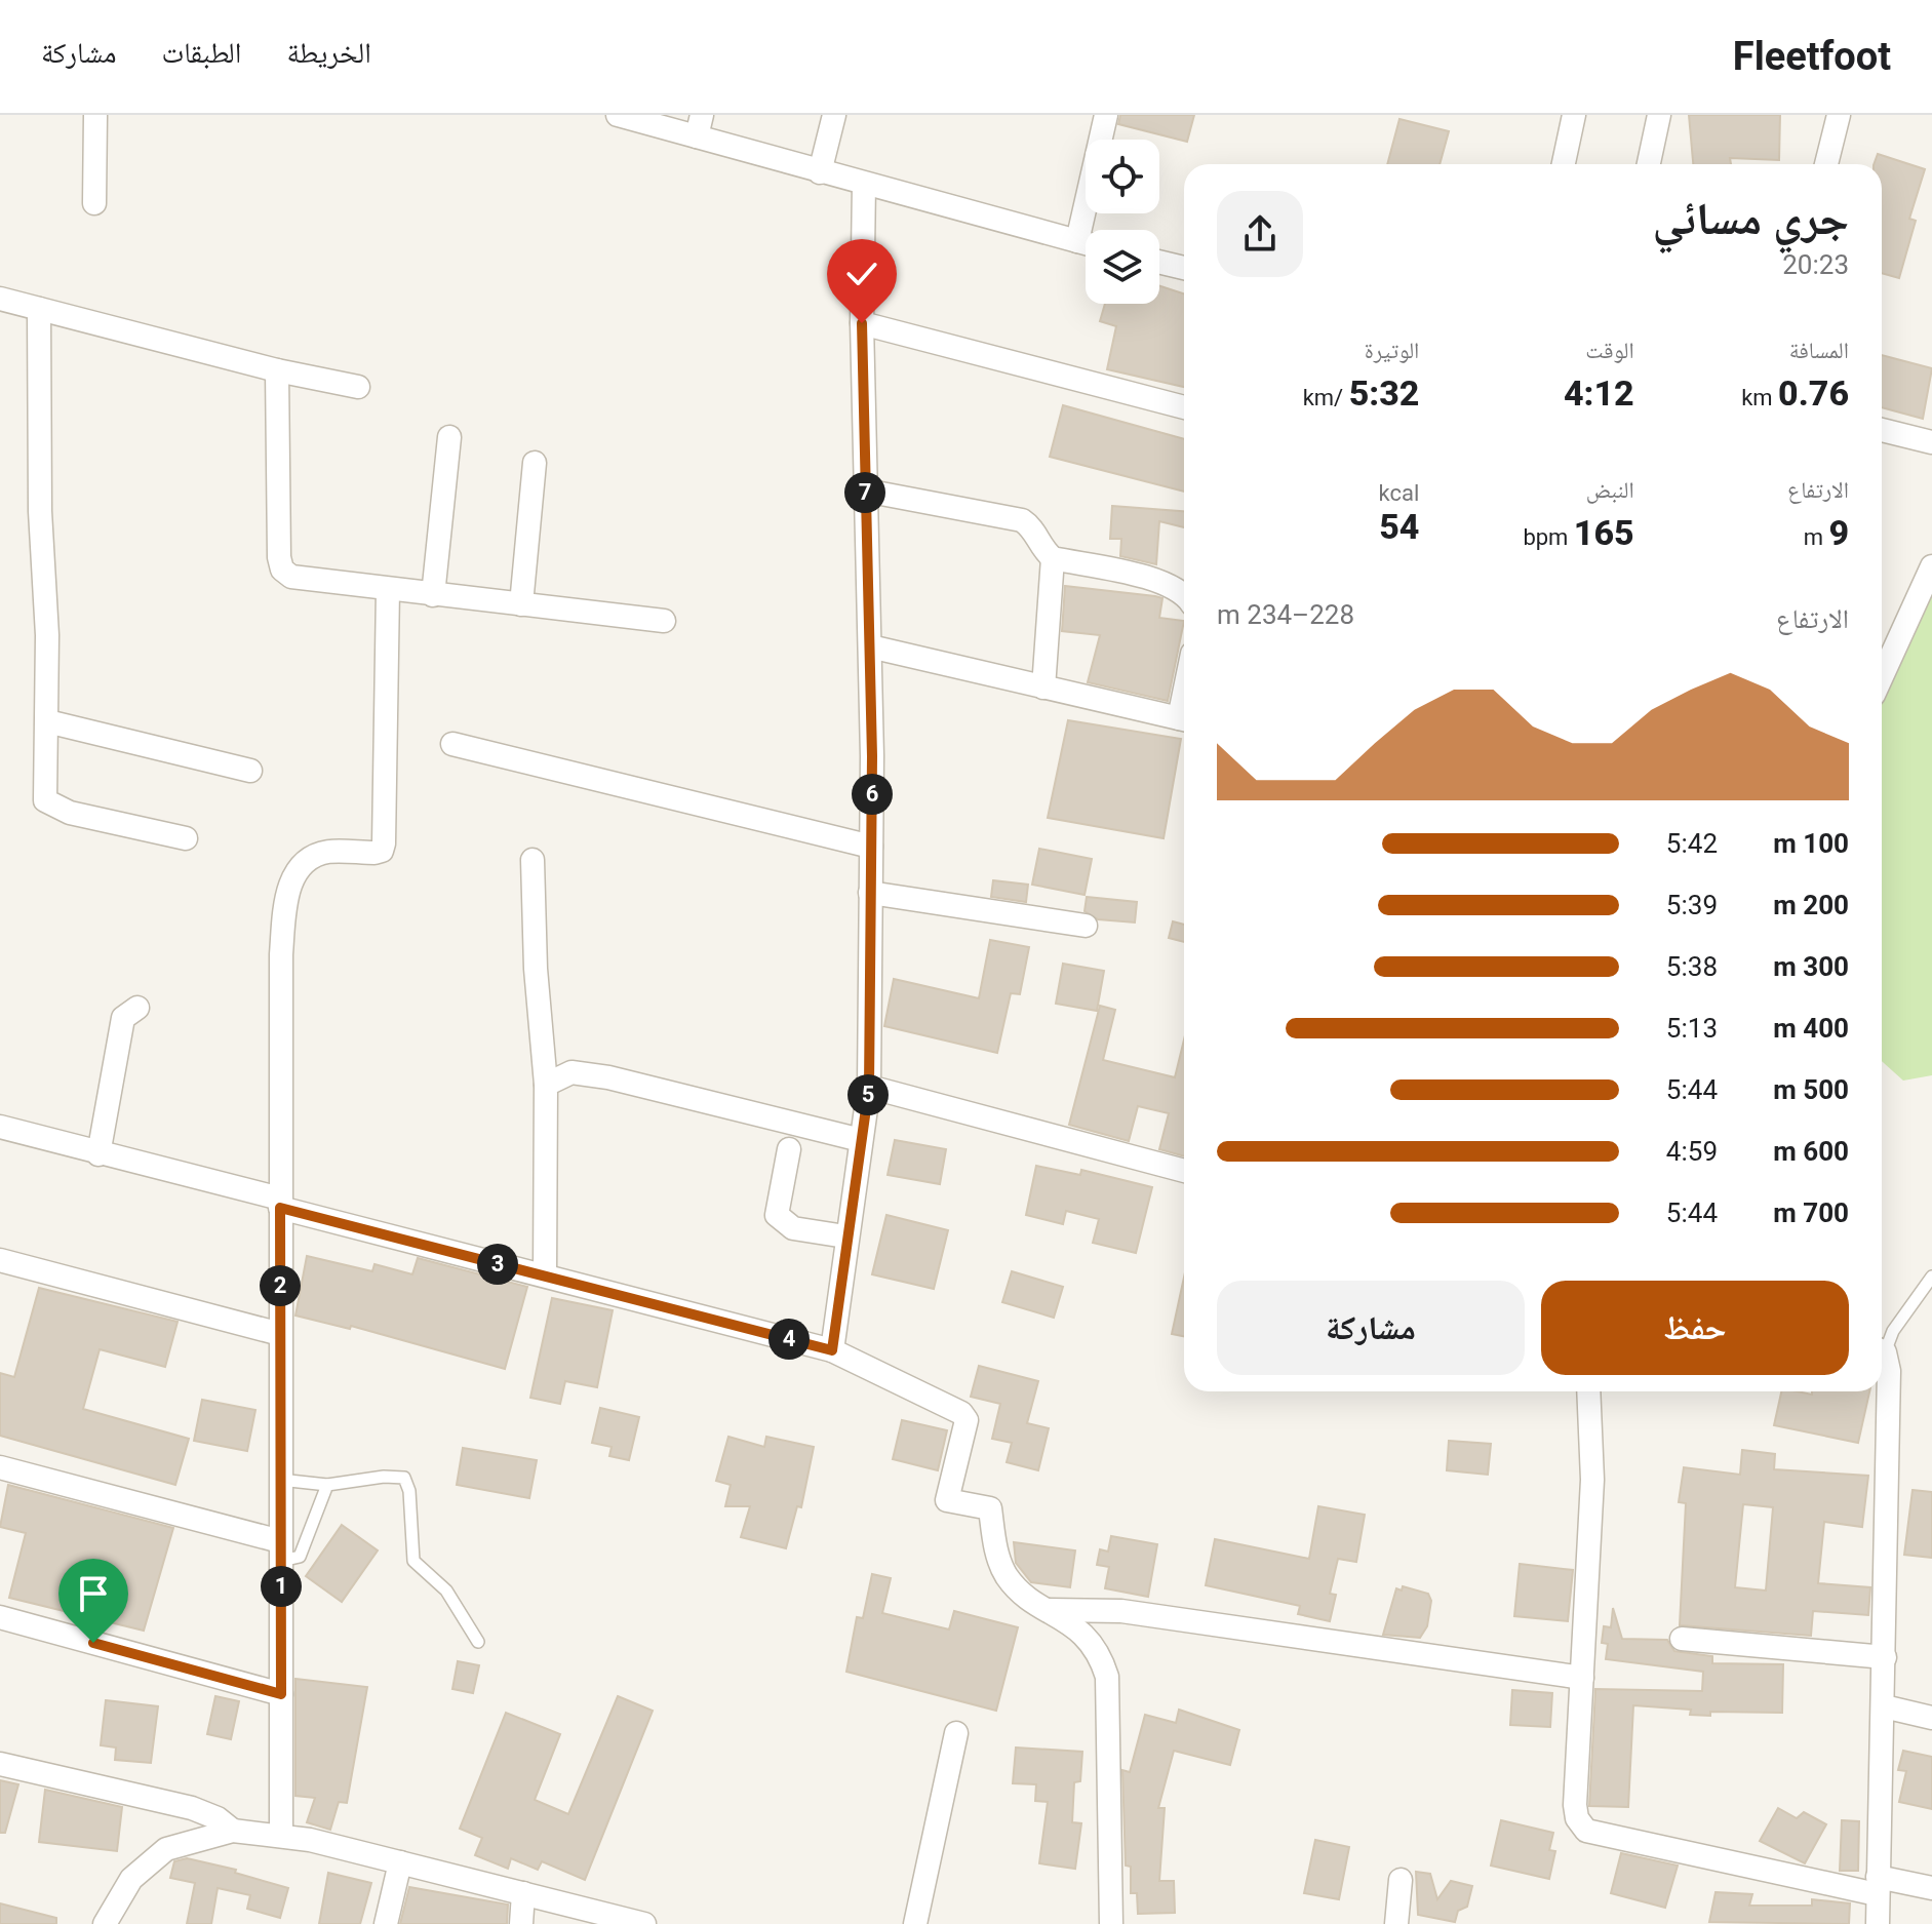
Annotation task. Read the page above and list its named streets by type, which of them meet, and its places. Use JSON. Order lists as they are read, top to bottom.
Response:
{
  "page": {
    "header": "Fleetfoot",
    "nav": ["الخريطة", "الطبقات", "مشاركة"],
    "heading": ["جري مسائي", "20:23"],
    "stats": [
      ["المسافة", "0.76 km"],
      ["الوقت", "4:12"],
      ["الوتيرة", "5:32 /km"],
      ["الارتفاع", "9 m"],
      ["النبض", "165 bpm"],
      ["kcal", "54"]
    ],
    "pins": [
      "7",
      "6",
      "5",
      "3",
      "2",
      "4",
      "1"
    ],
    "chart": ["الارتفاع", "228–234 m"],
    "list": [
      {
        "name": "100 m",
        "note": "5:42"
      },
      {
        "name": "200 m",
        "note": "5:39"
      },
      {
        "name": "300 m",
        "note": "5:38"
      },
      {
        "name": "400 m",
        "note": "5:13"
      },
      {
        "name": "500 m",
        "note": "5:44"
      },
      {
        "name": "600 m",
        "note": "4:59"
      },
      {
        "name": "700 m",
        "note": "5:44"
      }
    ],
    "buttons": ["حفظ", "مشاركة"]
  }
}
